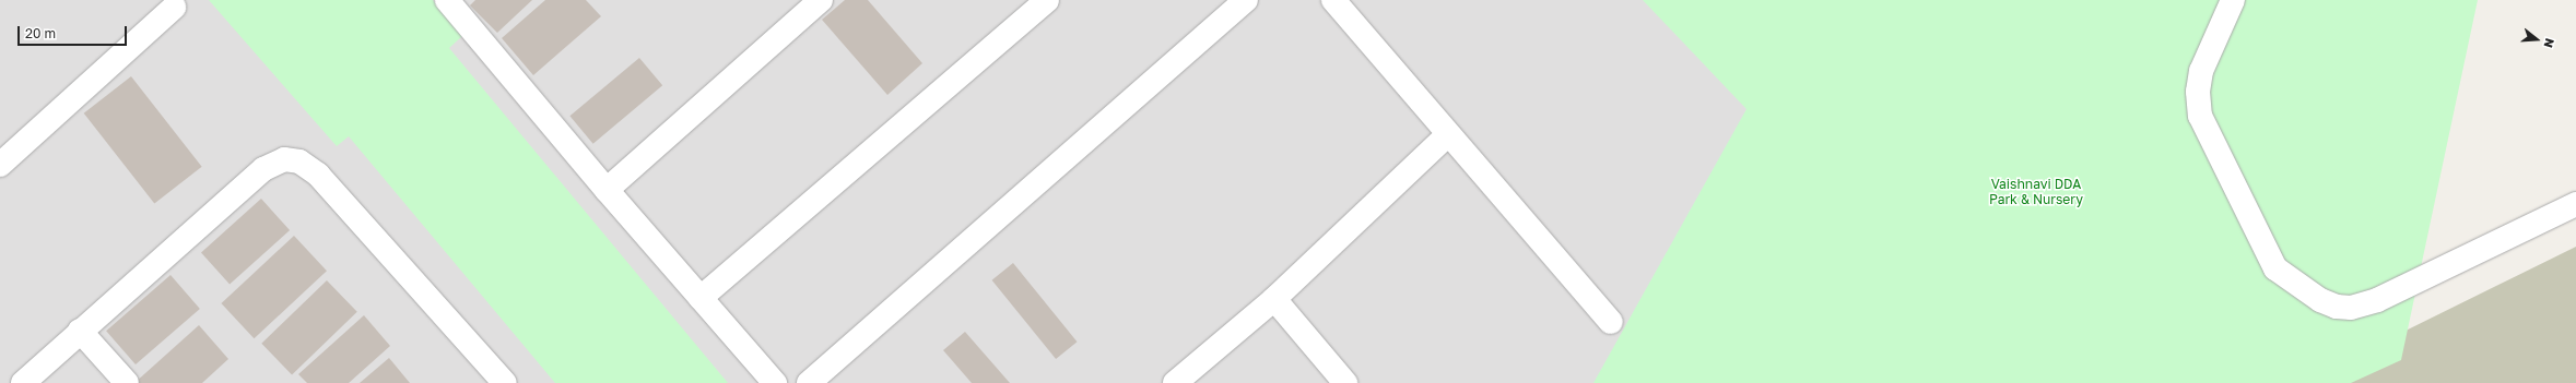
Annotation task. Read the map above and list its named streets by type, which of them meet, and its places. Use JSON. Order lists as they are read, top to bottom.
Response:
{
  "parks": ["Vaishnavi DDA Park & Nursery"],
  "scale_bar": "20 m",
  "north": "right"
}
